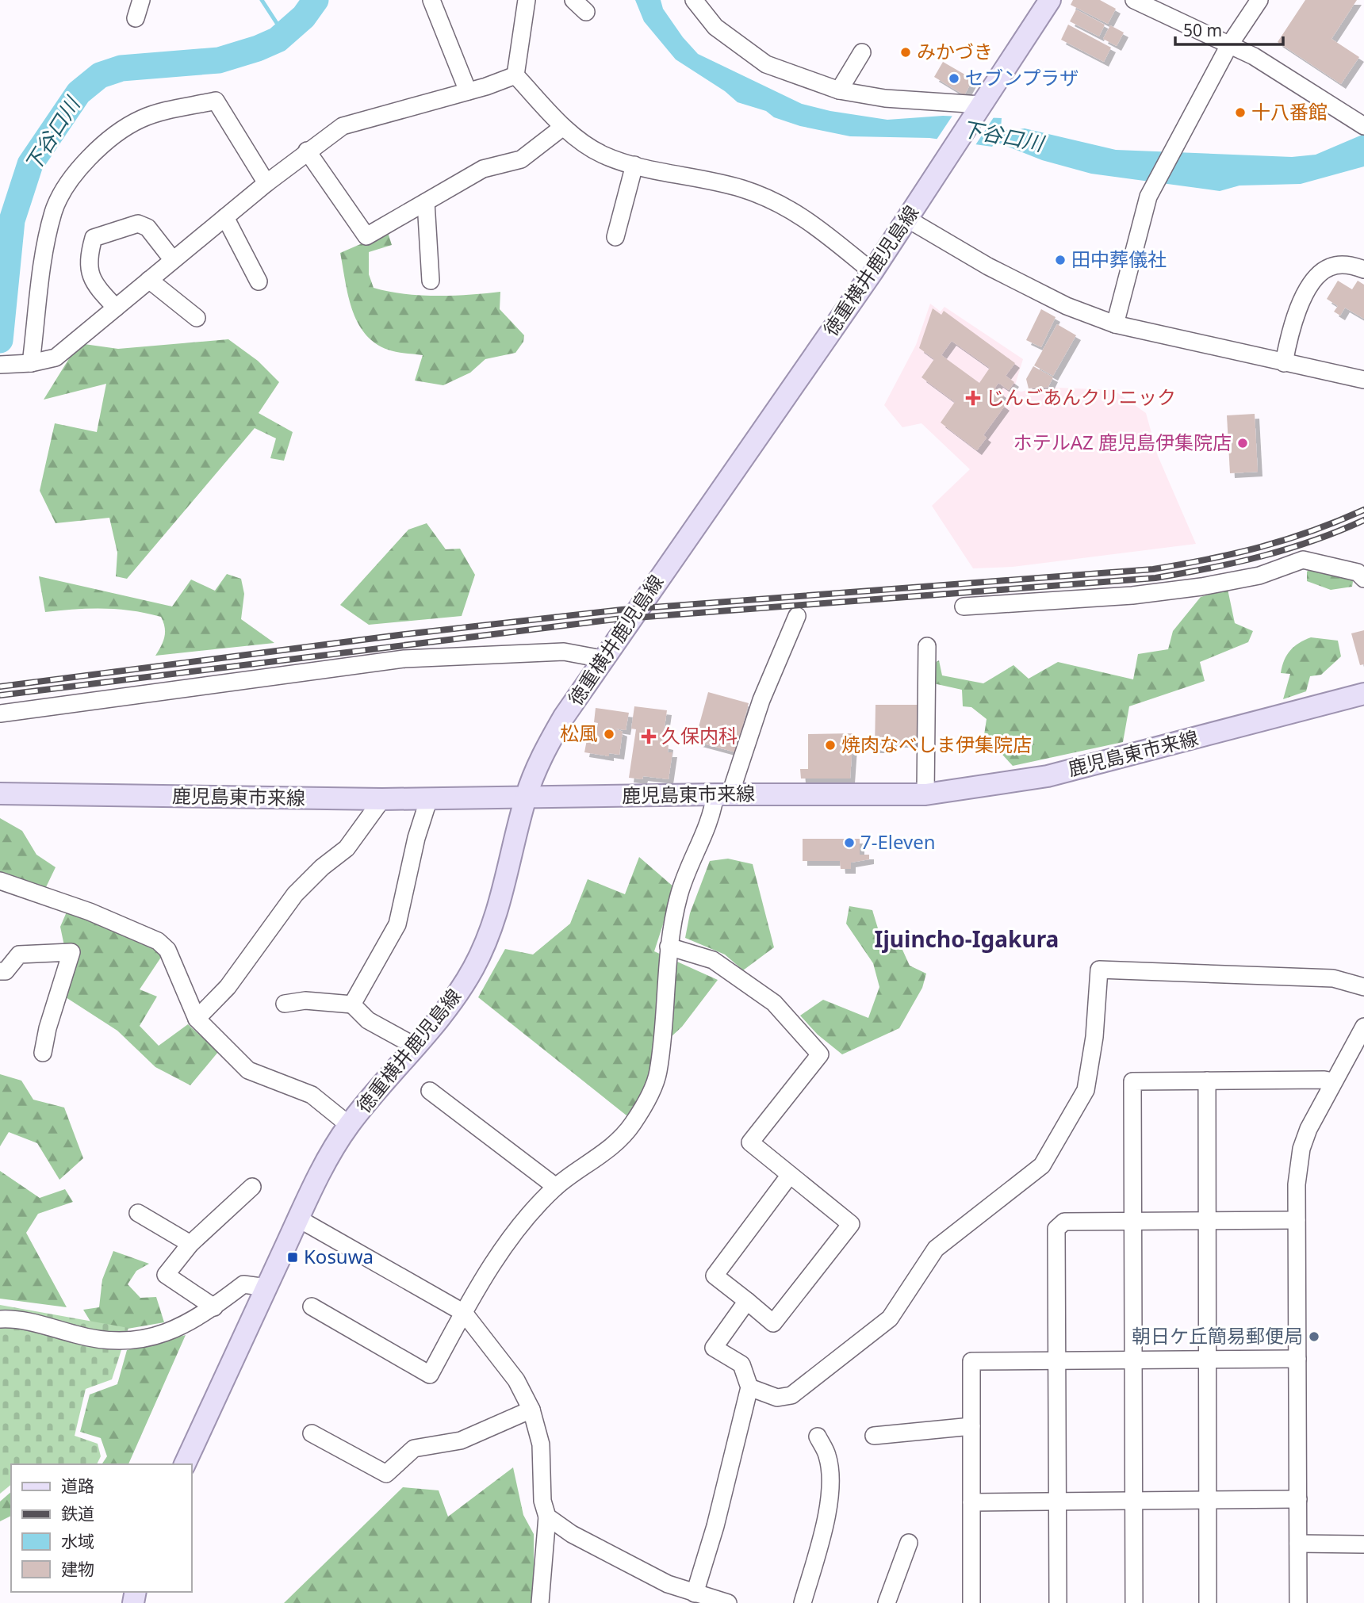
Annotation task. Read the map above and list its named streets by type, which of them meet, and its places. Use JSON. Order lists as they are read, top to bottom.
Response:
{
  "streets": {
    "main road": ["徳重横井鹿児島線", "鹿児島東市来線"]
  },
  "crossings": [
    ["徳重横井鹿児島線", "鹿児島東市来線"]
  ],
  "districts": ["Ijuincho-Igakura"],
  "water": ["下谷口川"],
  "places": {
    "other": [
      "みかづき",
      "セブンプラザ",
      "十八番館",
      "田中葬儀社",
      "ホテルAZ 鹿児島伊集院店",
      "松風",
      "焼肉なべしま伊集院店",
      "7-Eleven",
      "朝日ケ丘簡易郵便局"
    ],
    "health": ["じんごあんクリニック", "久保内科"],
    "transit": ["Kosuwa"]
  },
  "legend": [
    "道路",
    "鉄道",
    "水域",
    "建物"
  ],
  "scale_bar": "50 m"
}
